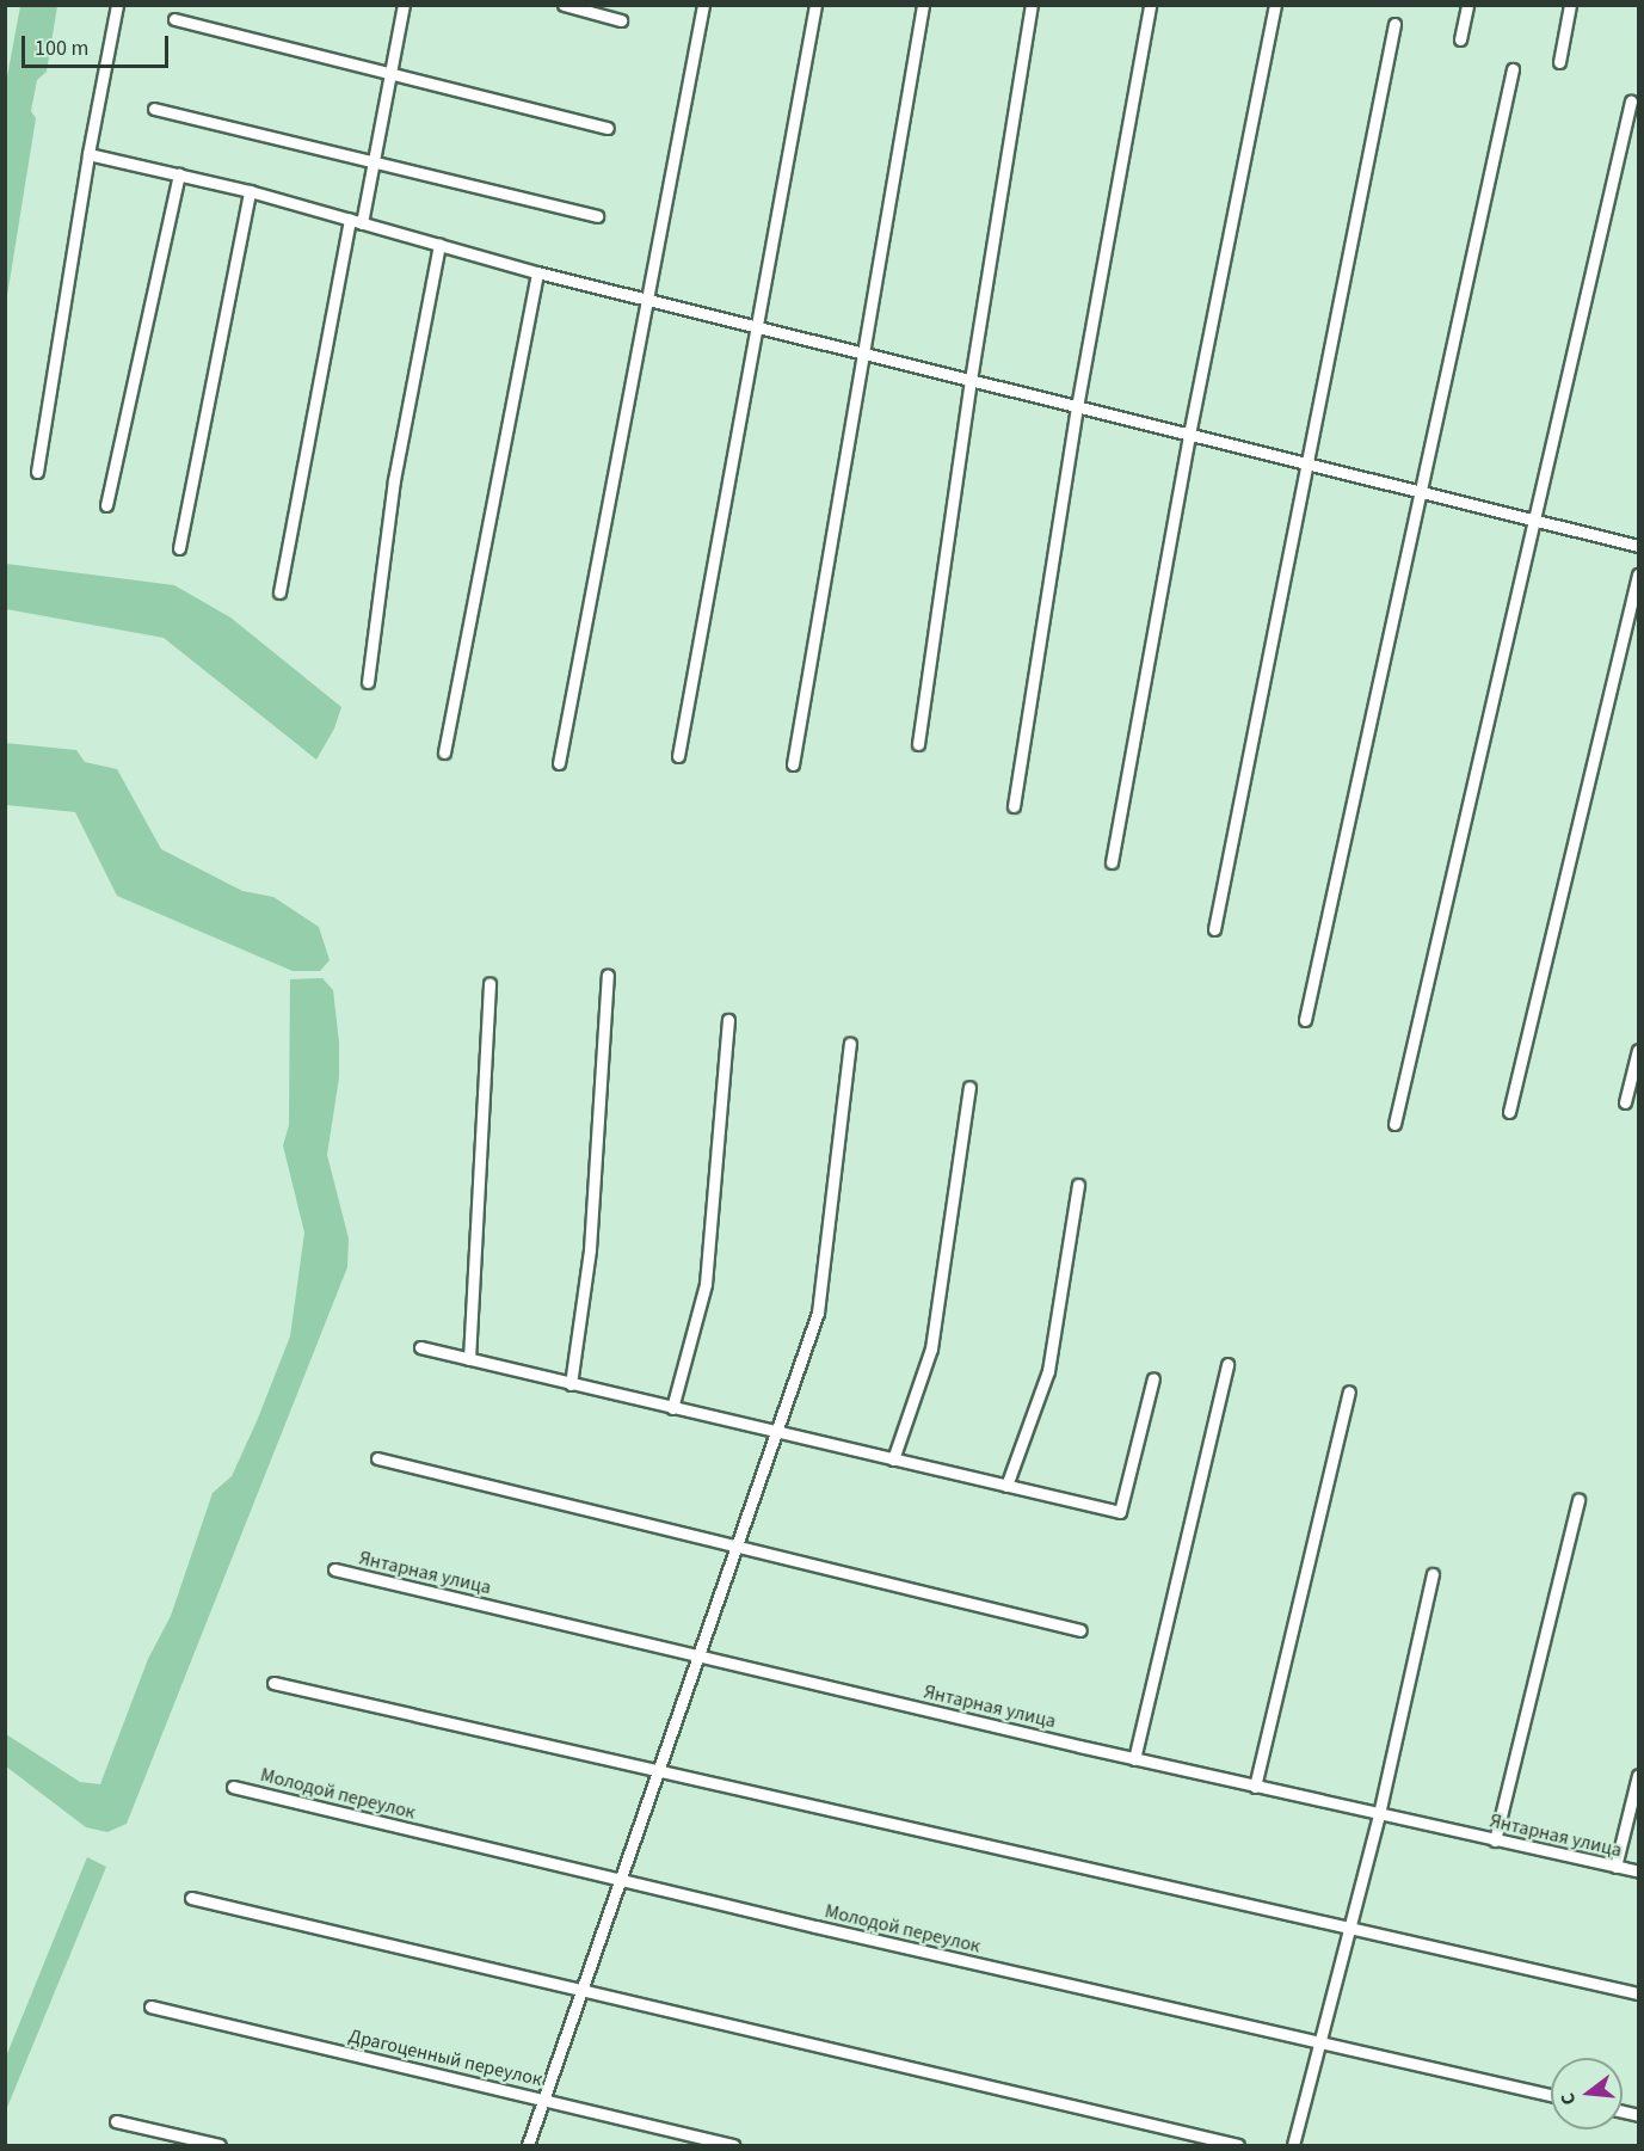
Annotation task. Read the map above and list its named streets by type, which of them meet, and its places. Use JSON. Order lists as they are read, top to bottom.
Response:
{
  "streets": {
    "street": ["Янтарная улица", "Молодой переулок", "Драгоценный переулок"]
  },
  "scale_bar": "100 m",
  "north": "left"
}
